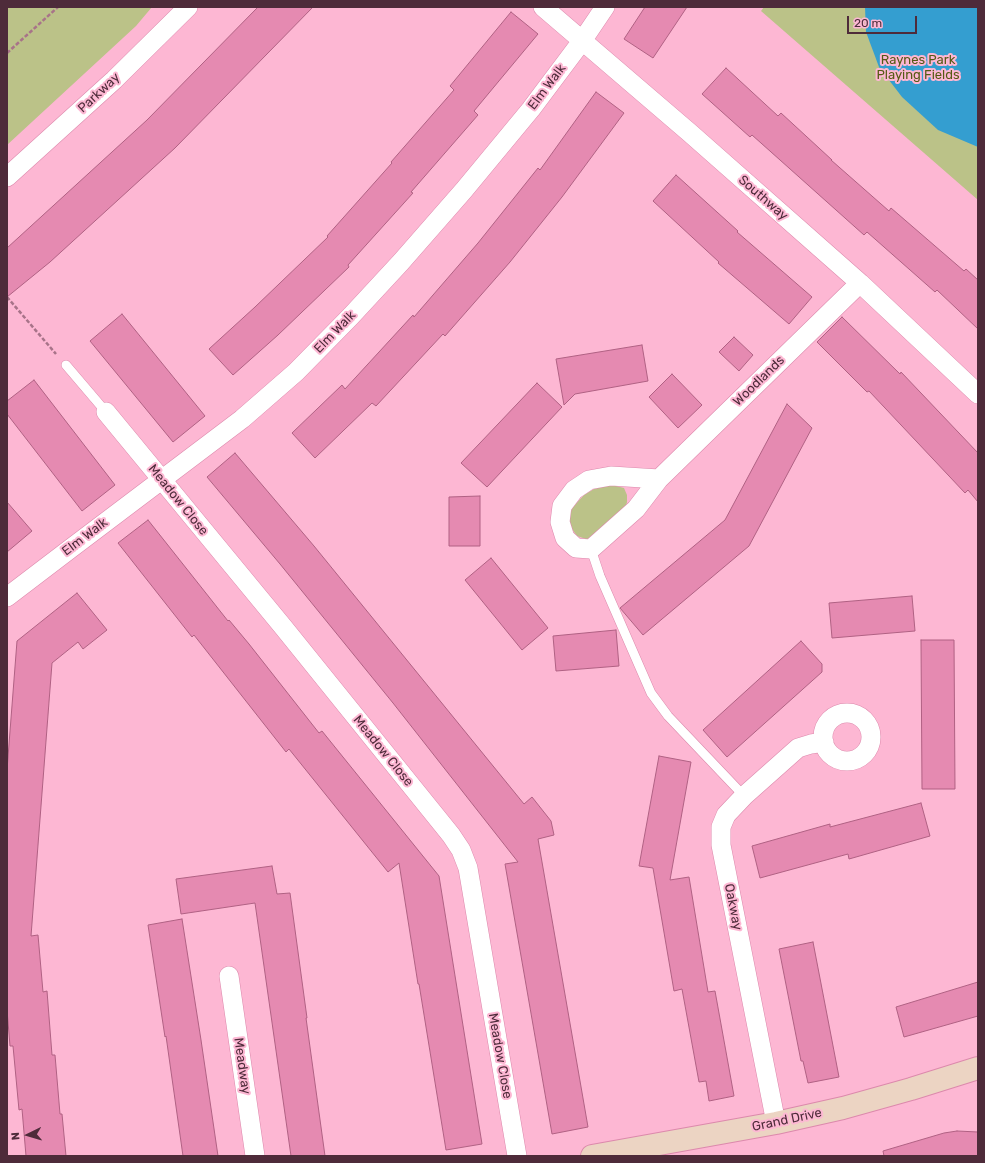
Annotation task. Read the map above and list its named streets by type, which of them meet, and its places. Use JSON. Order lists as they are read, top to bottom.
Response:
{
  "streets": {
    "main road": ["Grand Drive"],
    "street": [
      "Elm Walk",
      "Parkway",
      "Southway",
      "Woodlands",
      "Meadow Close",
      "Oakway",
      "Meadway"
    ]
  },
  "crossings": [
    ["Elm Walk", "Southway"],
    ["Elm Walk", "Meadow Close"],
    ["Southway", "Woodlands"],
    ["Oakway", "Grand Drive"]
  ],
  "parks": ["Raynes Park Playing Fields"],
  "scale_bar": "20 m",
  "north": "left"
}
